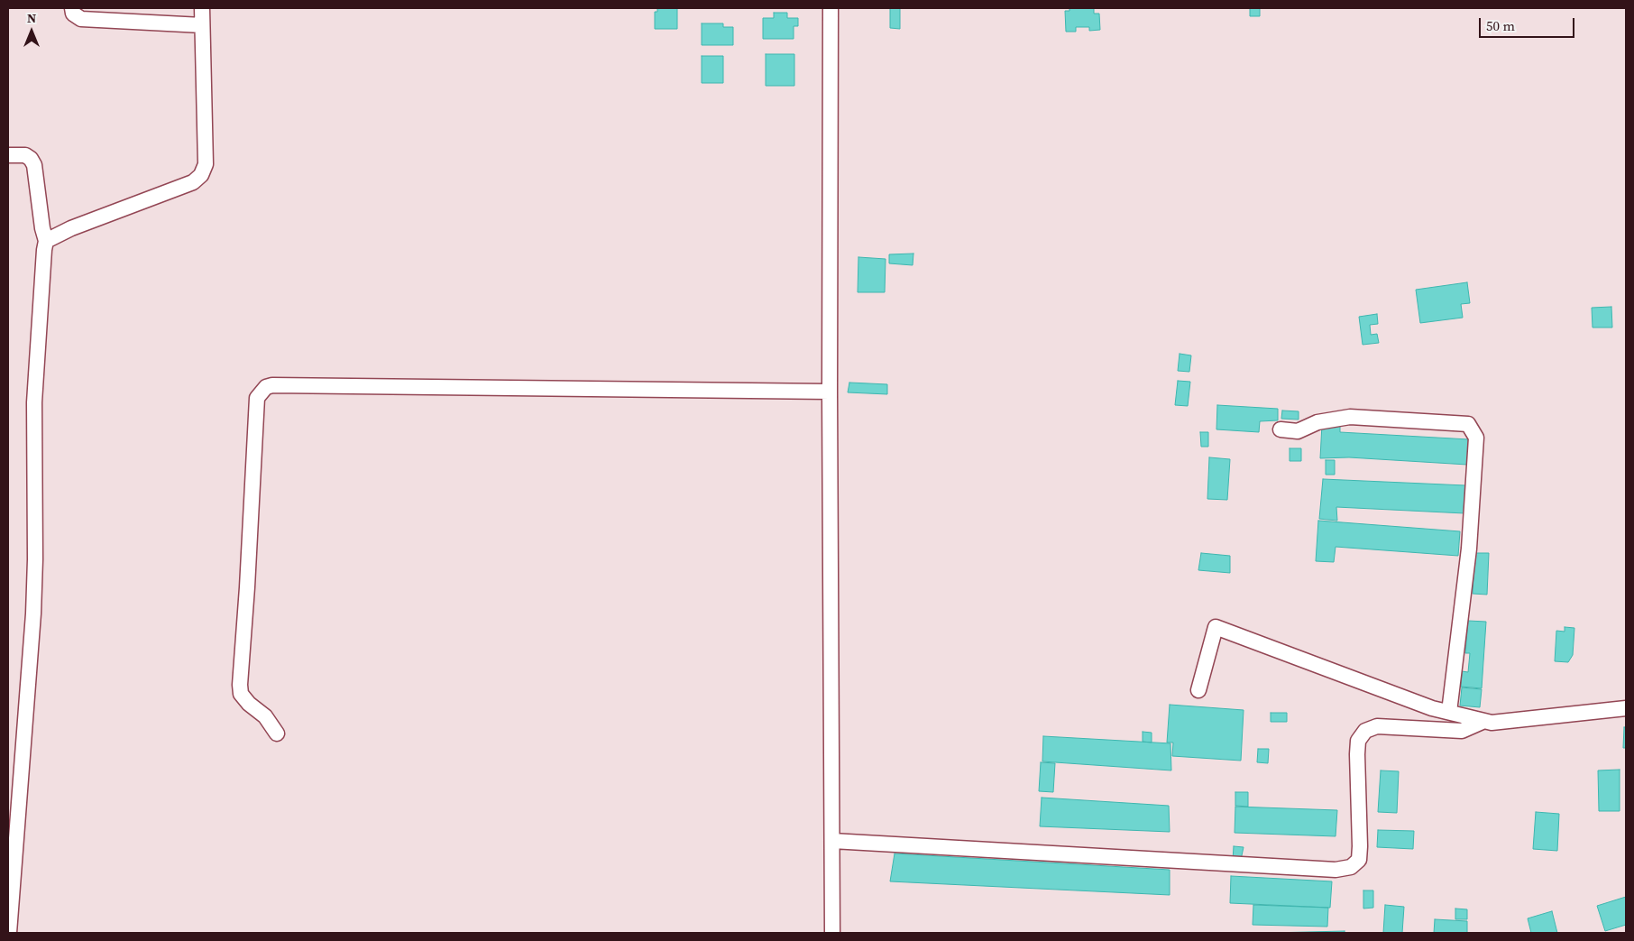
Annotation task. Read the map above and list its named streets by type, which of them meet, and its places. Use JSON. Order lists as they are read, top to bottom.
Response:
{
  "scale_bar": "50 m",
  "north": "top"
}
